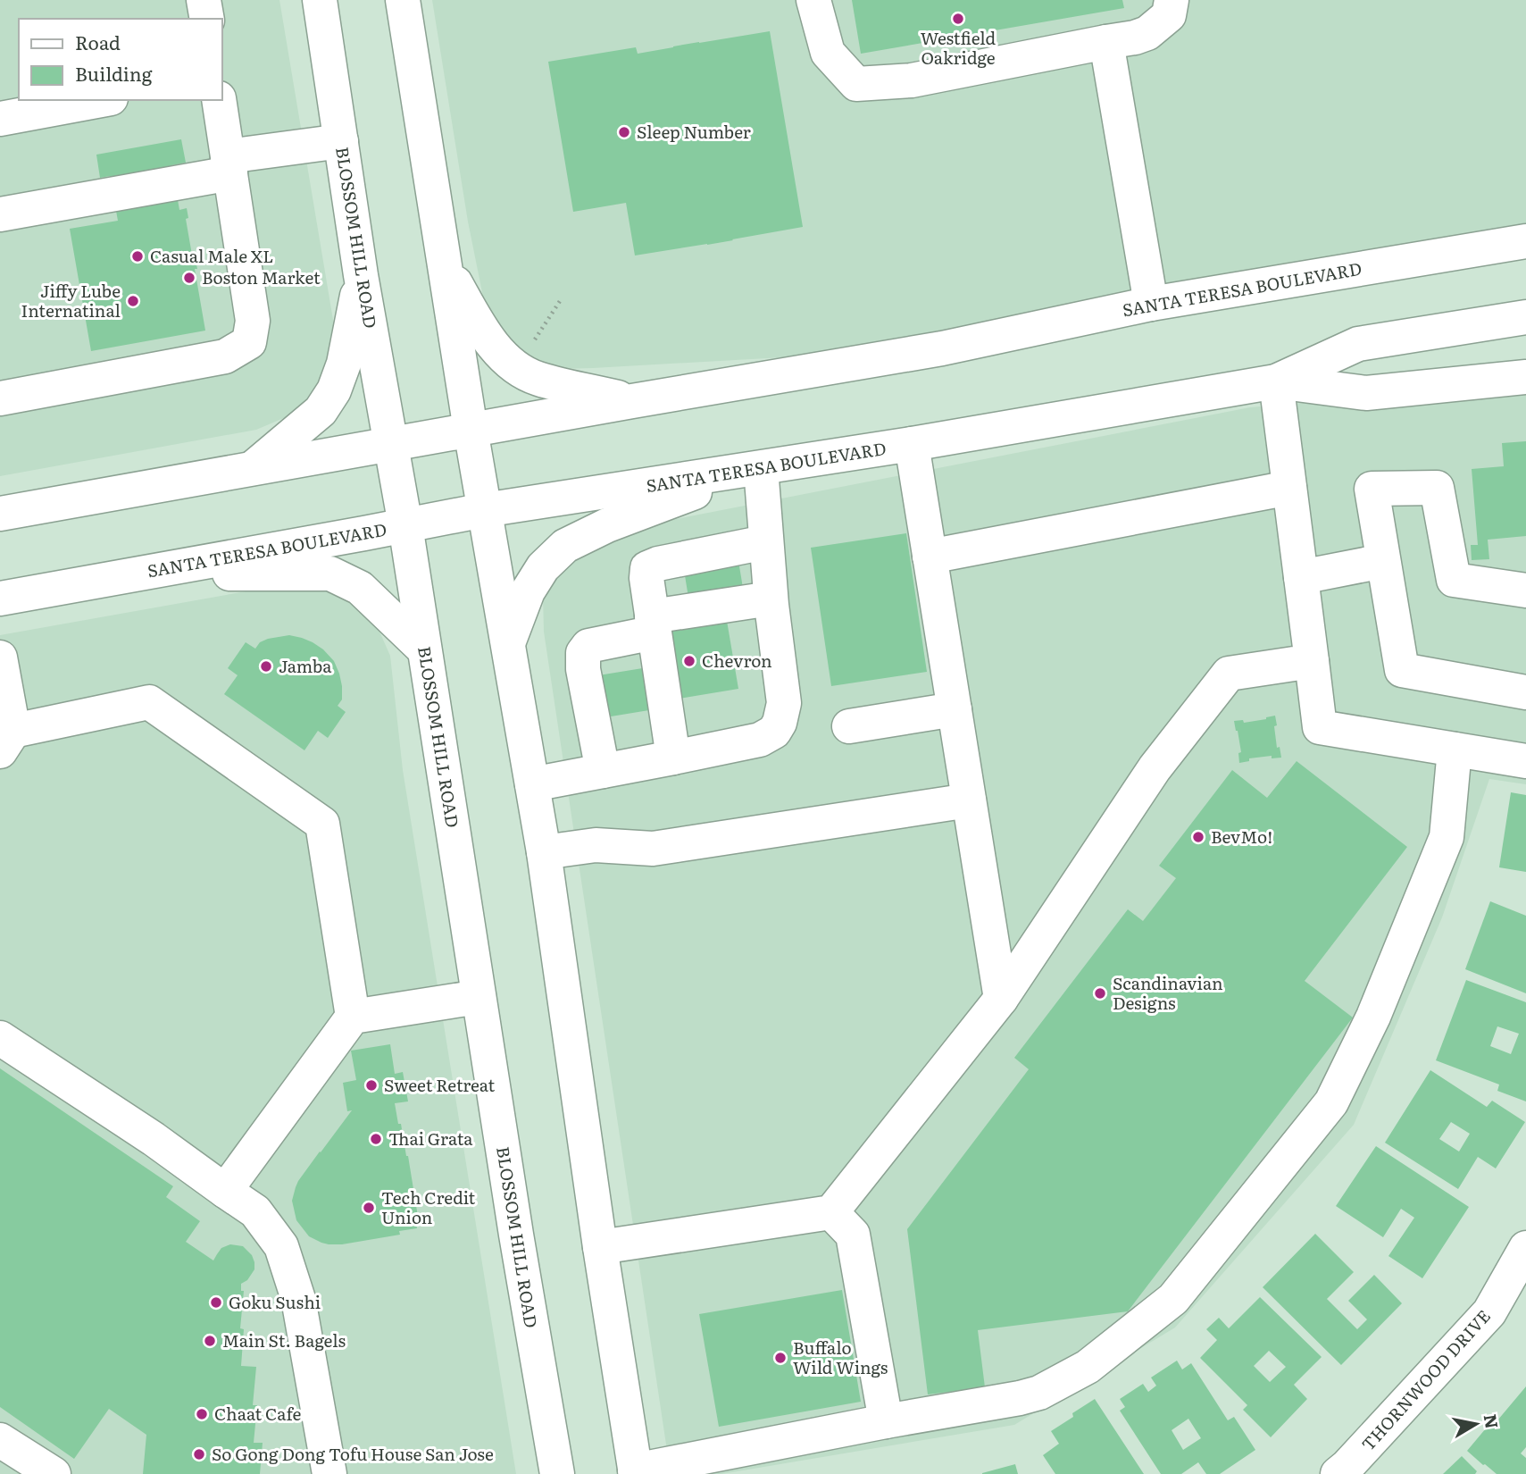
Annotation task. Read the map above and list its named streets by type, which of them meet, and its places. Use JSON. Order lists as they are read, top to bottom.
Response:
{
  "streets": {
    "main road": ["BLOSSOM HILL ROAD", "SANTA TERESA BOULEVARD", "THORNWOOD DRIVE"]
  },
  "crossings": [
    ["BLOSSOM HILL ROAD", "SANTA TERESA BOULEVARD"]
  ],
  "places": [
    "Westfield Oakridge",
    "Sleep Number",
    "Casual Male XL",
    "Boston Market",
    "Jiffy Lube Internatinal",
    "Chevron",
    "Jamba",
    "BevMo!",
    "Scandinavian Designs",
    "Sweet Retreat",
    "Thai Grata",
    "Tech Credit Union",
    "Goku Sushi",
    "Main St. Bagels",
    "Buffalo Wild Wings",
    "Chaat Cafe",
    "So Gong Dong Tofu House San Jose"
  ],
  "legend": ["Road", "Building"],
  "north": "right"
}
